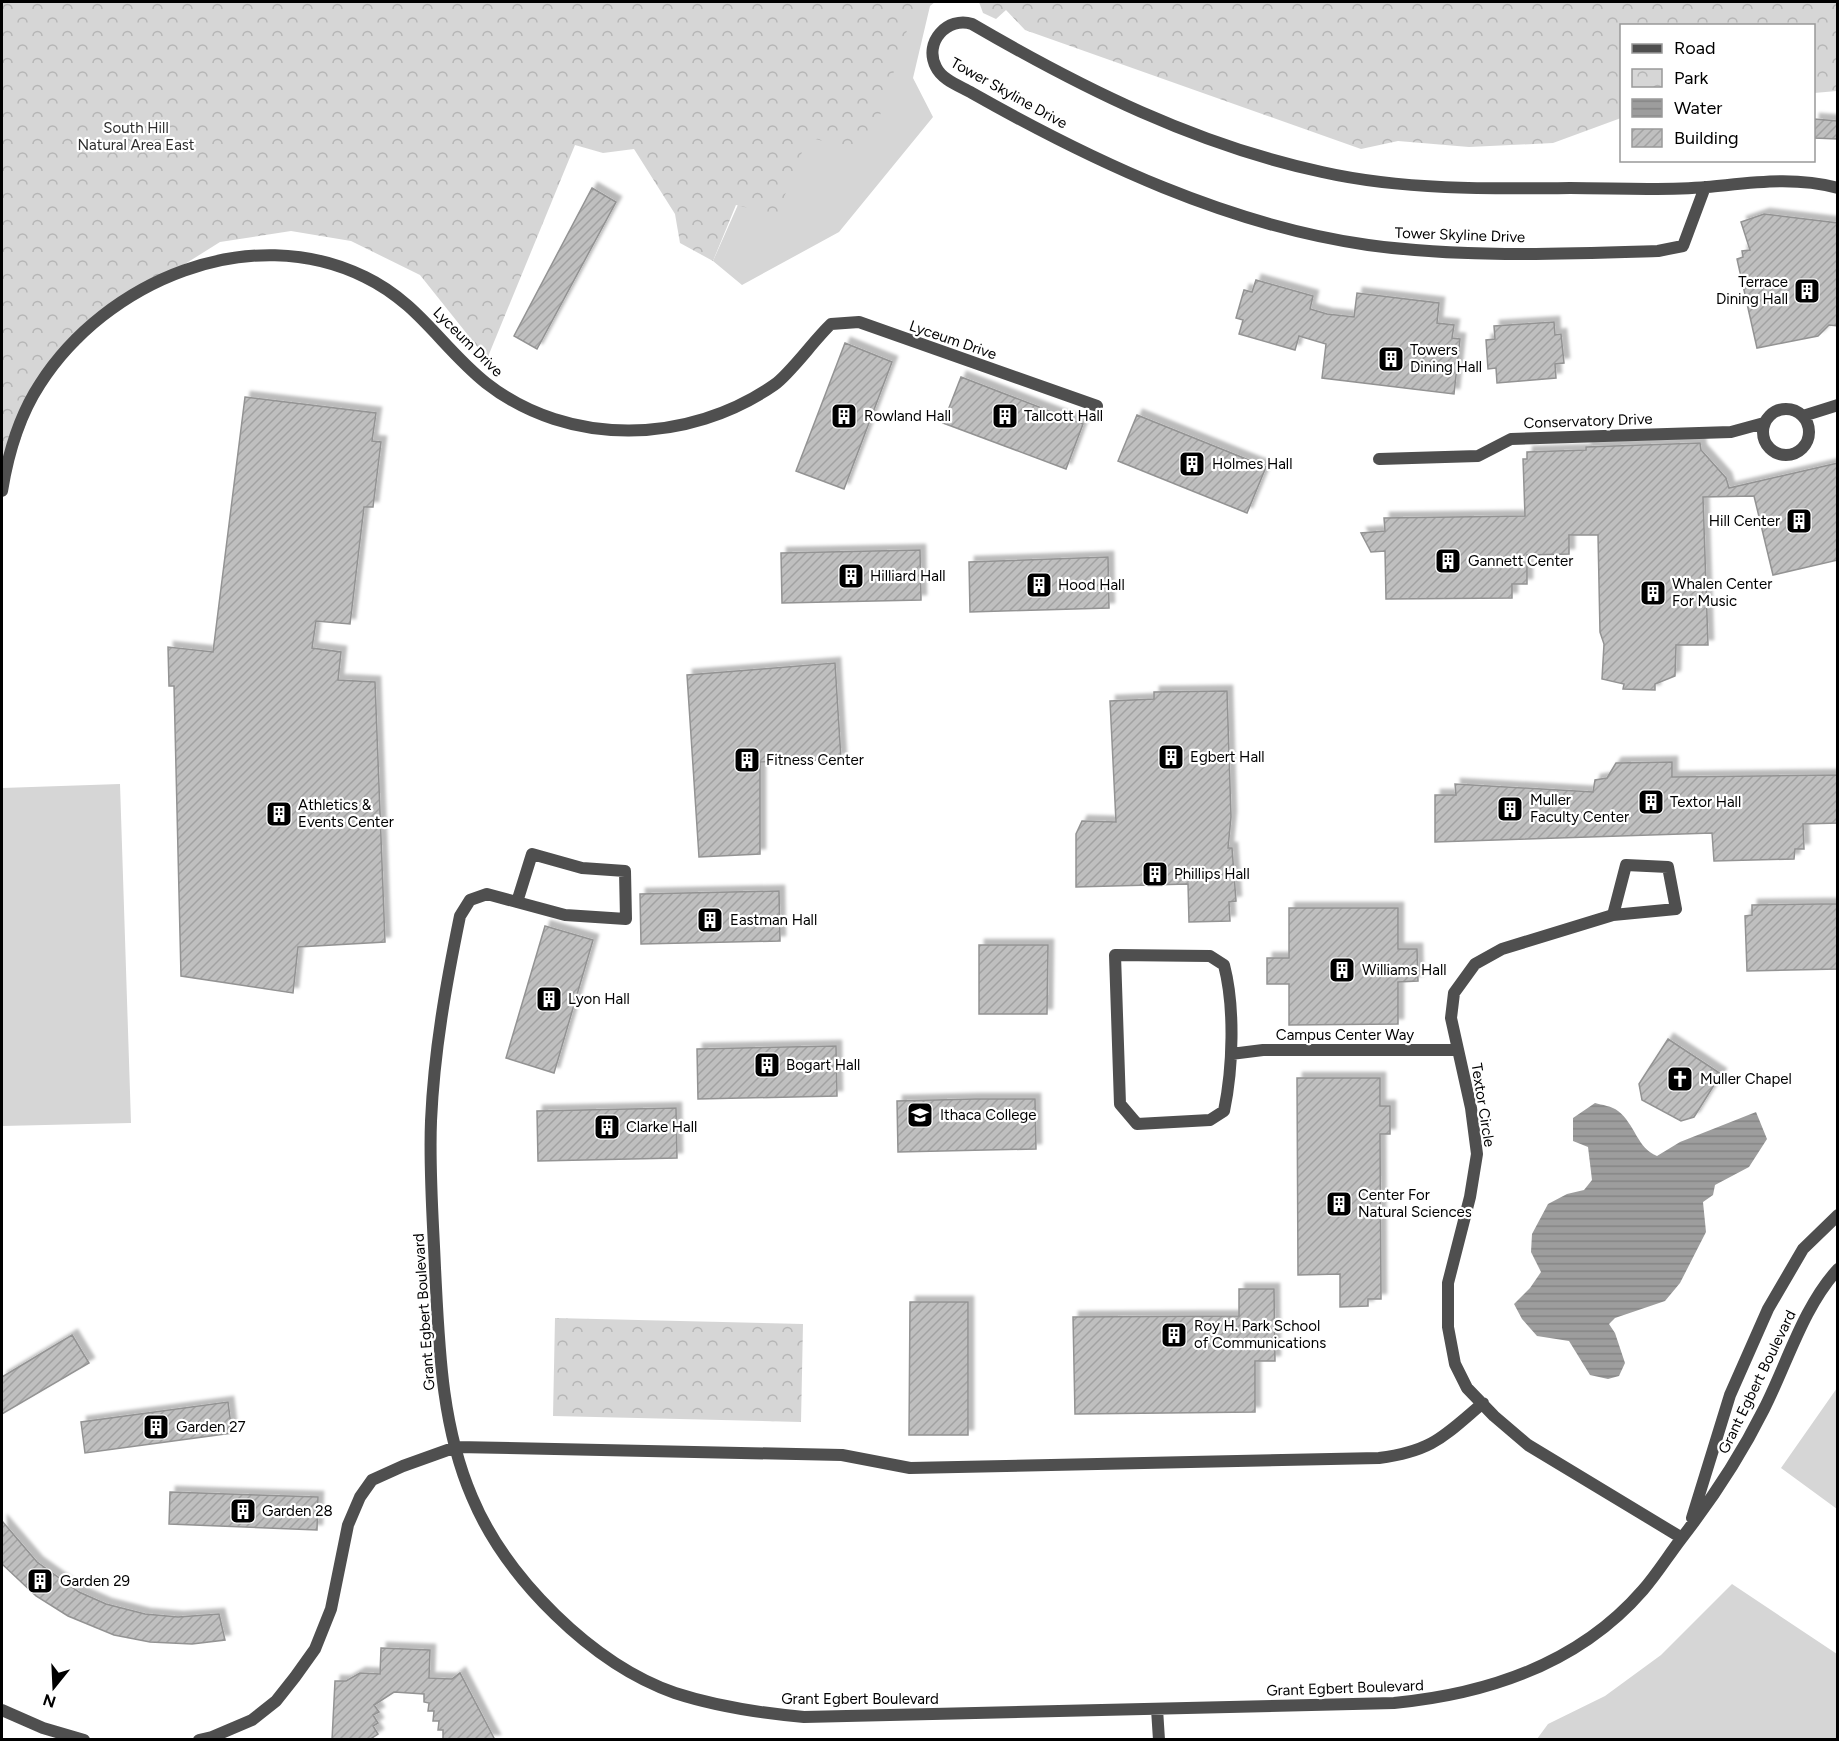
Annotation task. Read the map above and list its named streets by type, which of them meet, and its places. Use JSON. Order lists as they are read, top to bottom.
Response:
{
  "streets": {
    "street": [
      "Tower Skyline Drive",
      "Lyceum Drive",
      "Conservatory Drive",
      "Campus Center Way",
      "Textor Circle",
      "Grant Egbert Boulevard"
    ]
  },
  "crossings": [
    ["Campus Center Way", "Textor Circle"],
    ["Textor Circle", "Grant Egbert Boulevard"]
  ],
  "parks": ["South Hill Natural Area East"],
  "places": {
    "building": [
      "Terrace Dining Hall",
      "Towers Dining Hall",
      "Rowland Hall",
      "Tallcott Hall",
      "Holmes Hall",
      "Hill Center",
      "Gannett Center",
      "Hilliard Hall",
      "Hood Hall",
      "Whalen Center For Music",
      "Egbert Hall",
      "Fitness Center",
      "Textor Hall",
      "Muller Faculty Center",
      "Athletics & Events Center",
      "Phillips Hall",
      "Eastman Hall",
      "Williams Hall",
      "Lyon Hall",
      "Bogart Hall",
      "Clarke Hall",
      "Center For Natural Sciences",
      "Roy H. Park School of Communications",
      "Garden 27",
      "Garden 28",
      "Garden 29"
    ],
    "church": ["Muller Chapel"],
    "school or university": ["Ithaca College"]
  },
  "legend": [
    "Road",
    "Park",
    "Water",
    "Building"
  ],
  "north": "bottom"
}
